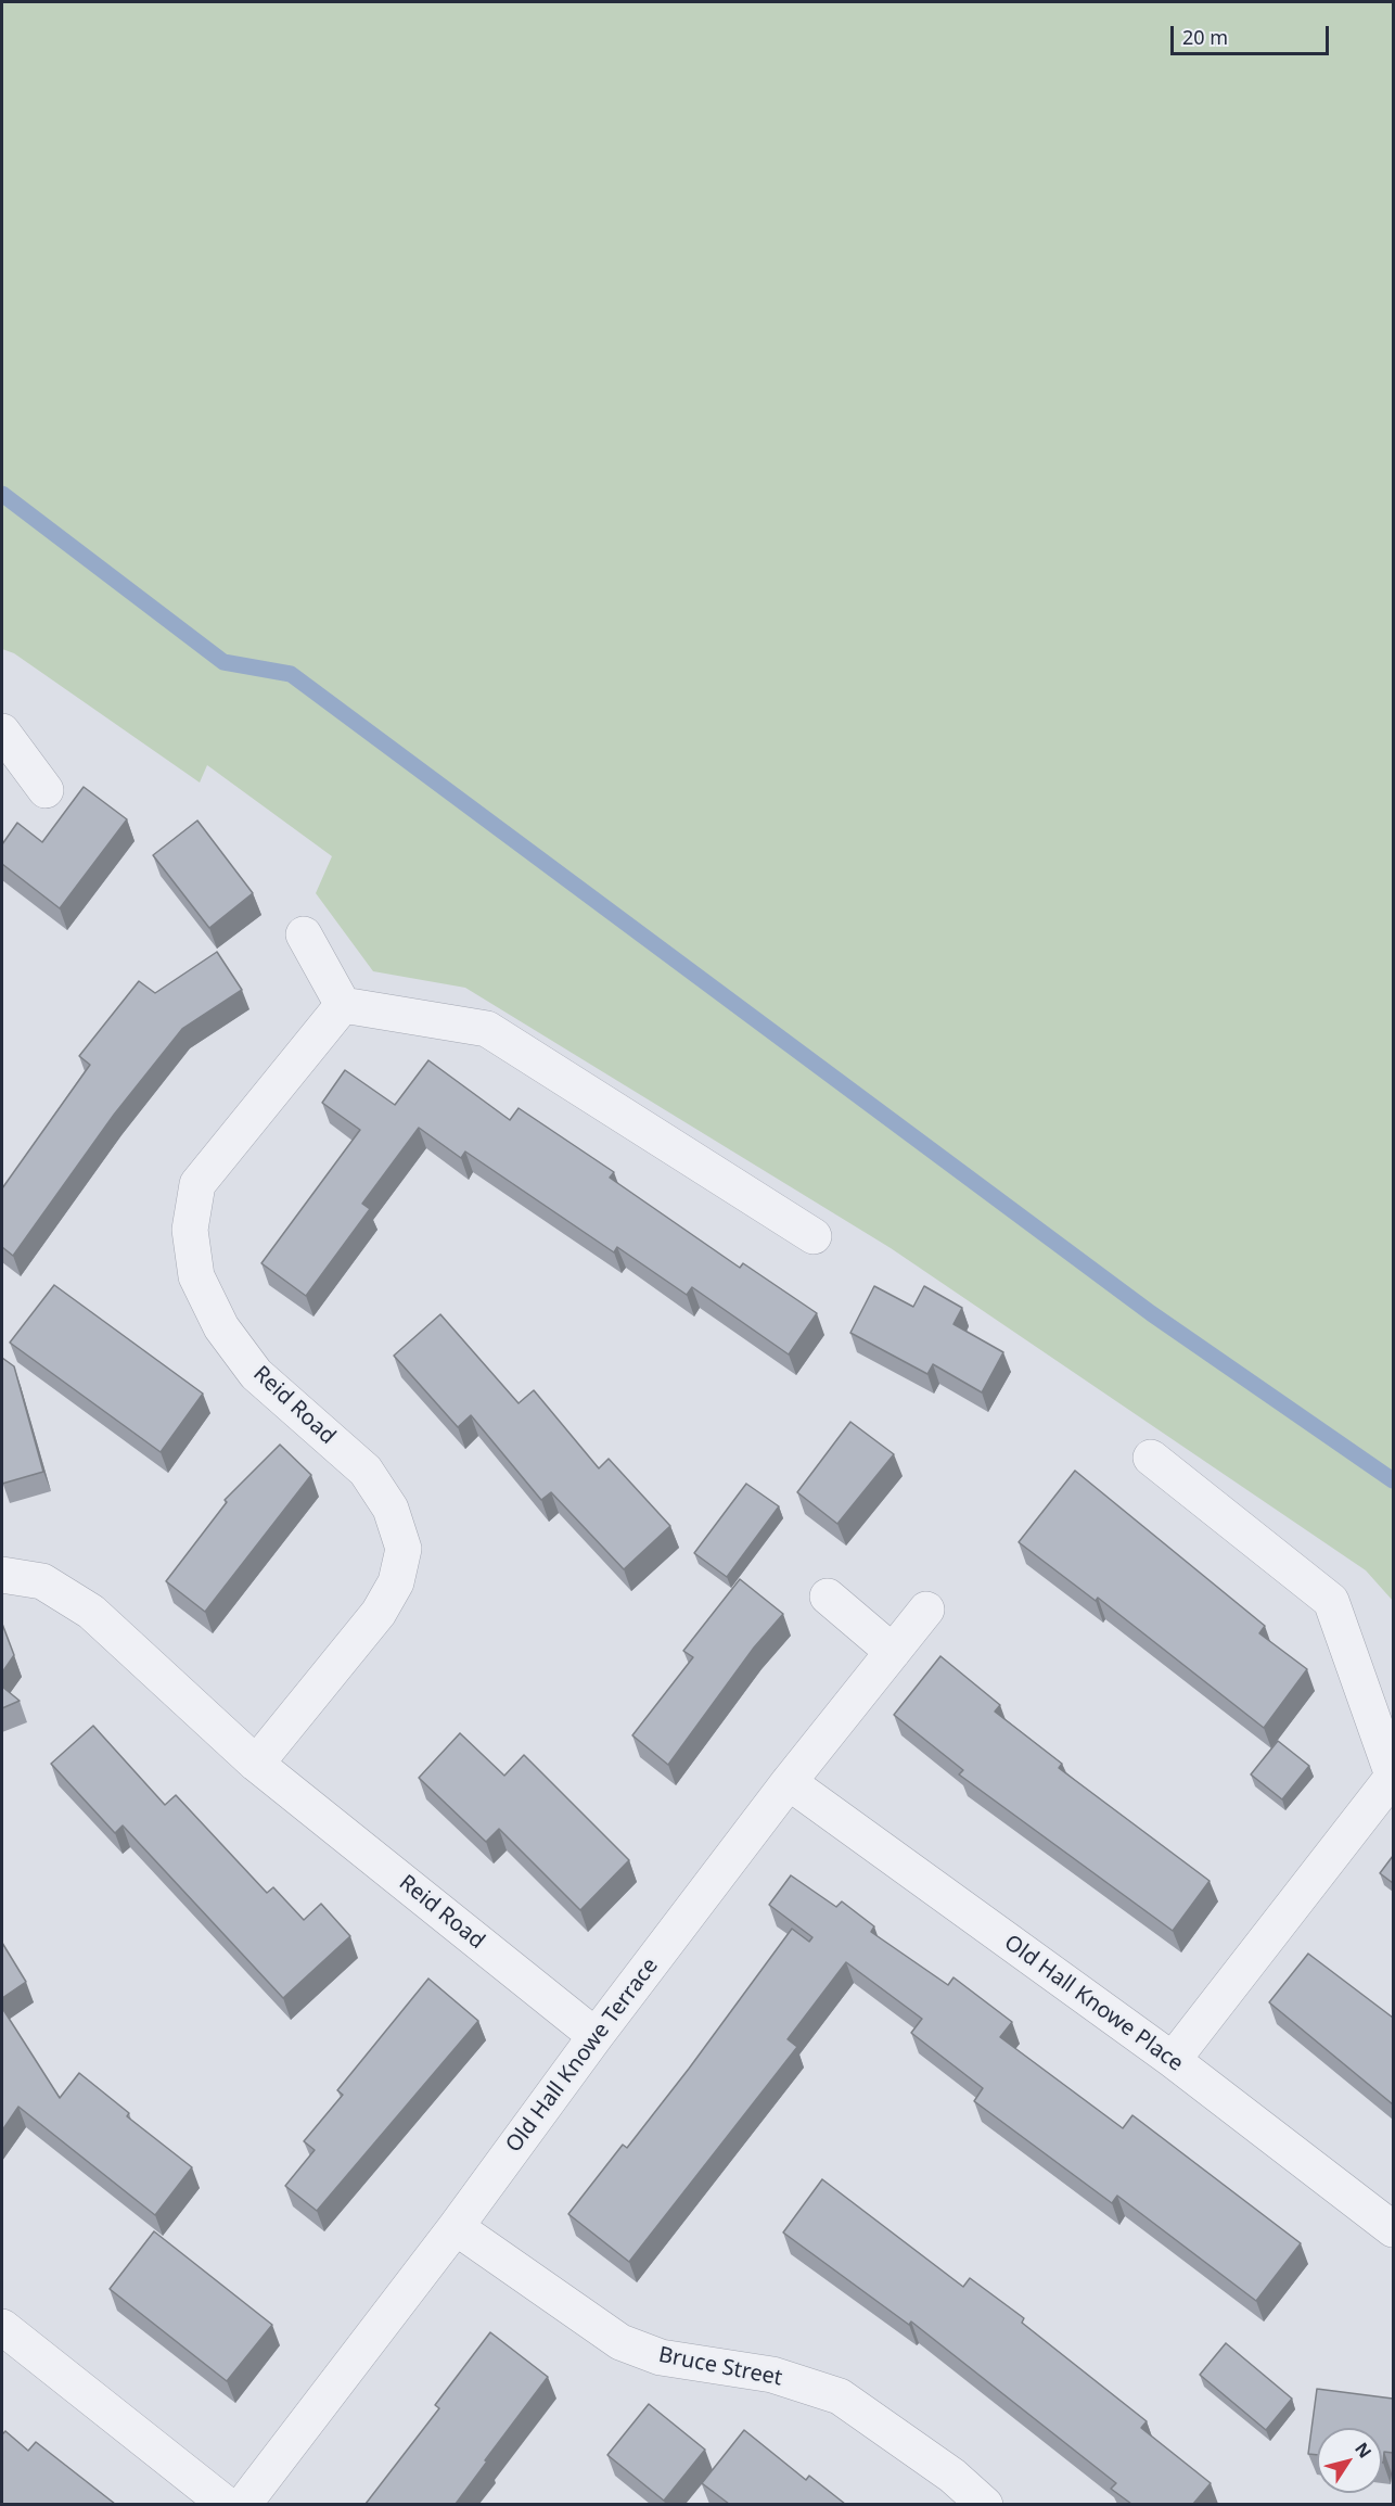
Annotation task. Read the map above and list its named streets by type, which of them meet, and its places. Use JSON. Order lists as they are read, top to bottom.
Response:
{
  "streets": {
    "street": [
      "Reid Road",
      "Old Hall Knowe Place",
      "Old Hall Knowe Terrace",
      "Bruce Street"
    ]
  },
  "crossings": [
    ["Reid Road", "Old Hall Knowe Terrace"],
    ["Old Hall Knowe Place", "Old Hall Knowe Terrace"],
    ["Old Hall Knowe Terrace", "Bruce Street"]
  ],
  "scale_bar": "20 m",
  "north": "top right"
}
